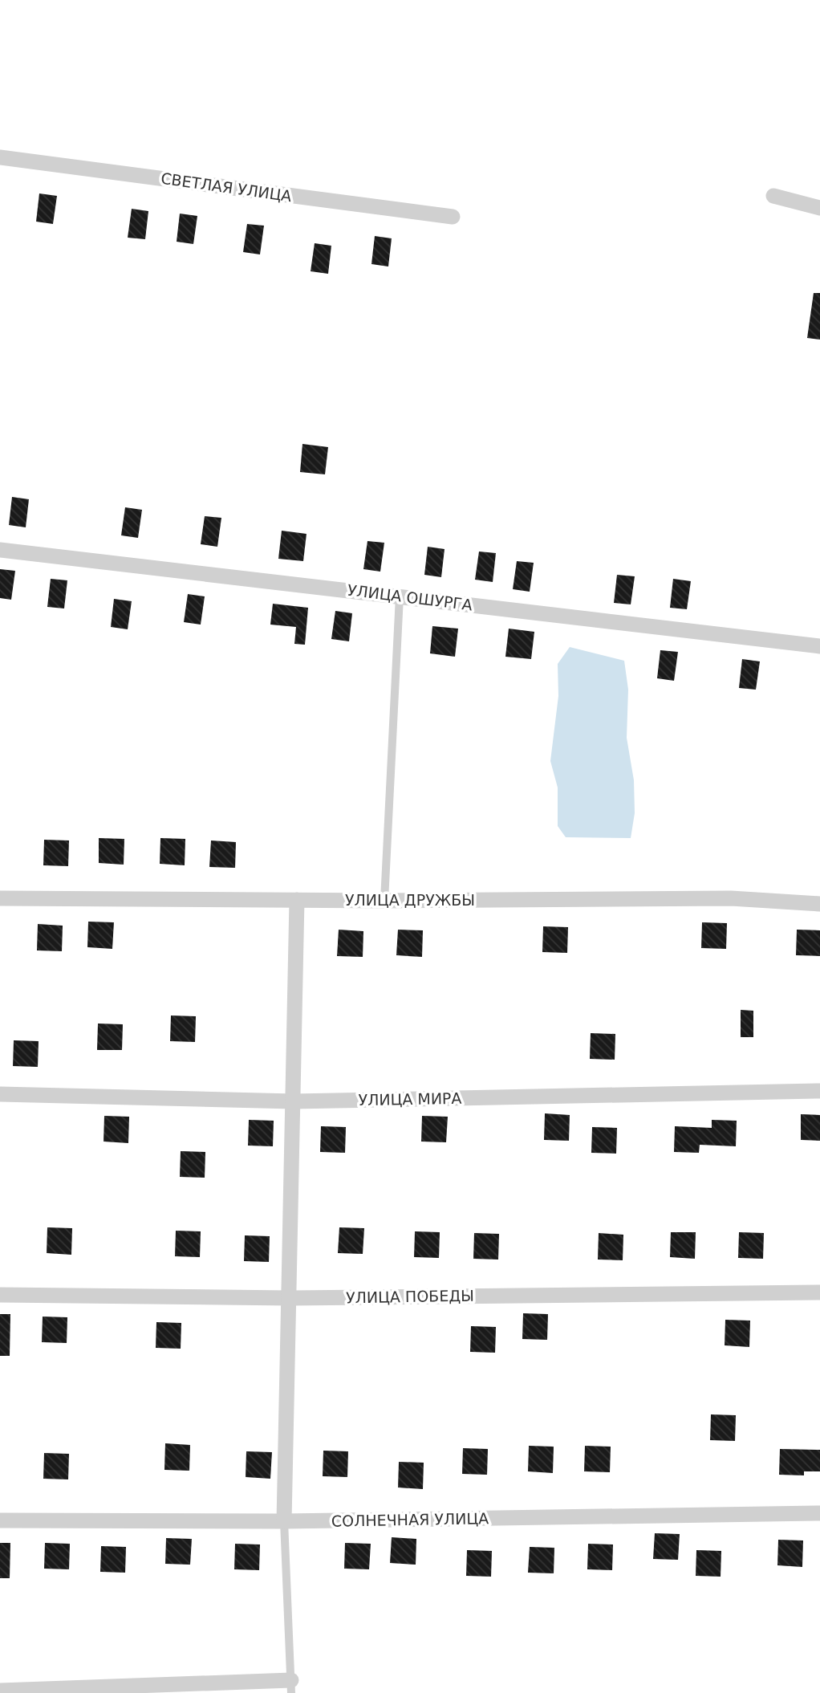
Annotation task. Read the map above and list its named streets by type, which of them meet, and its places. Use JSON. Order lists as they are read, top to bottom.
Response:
{
  "streets": {
    "street": [
      "СВЕТЛАЯ УЛИЦА",
      "УЛИЦА ОШУРГА",
      "УЛИЦА ДРУЖБЫ",
      "УЛИЦА МИРА",
      "УЛИЦА ПОБЕДЫ",
      "СОЛНЕЧНАЯ УЛИЦА"
    ]
  }
}
